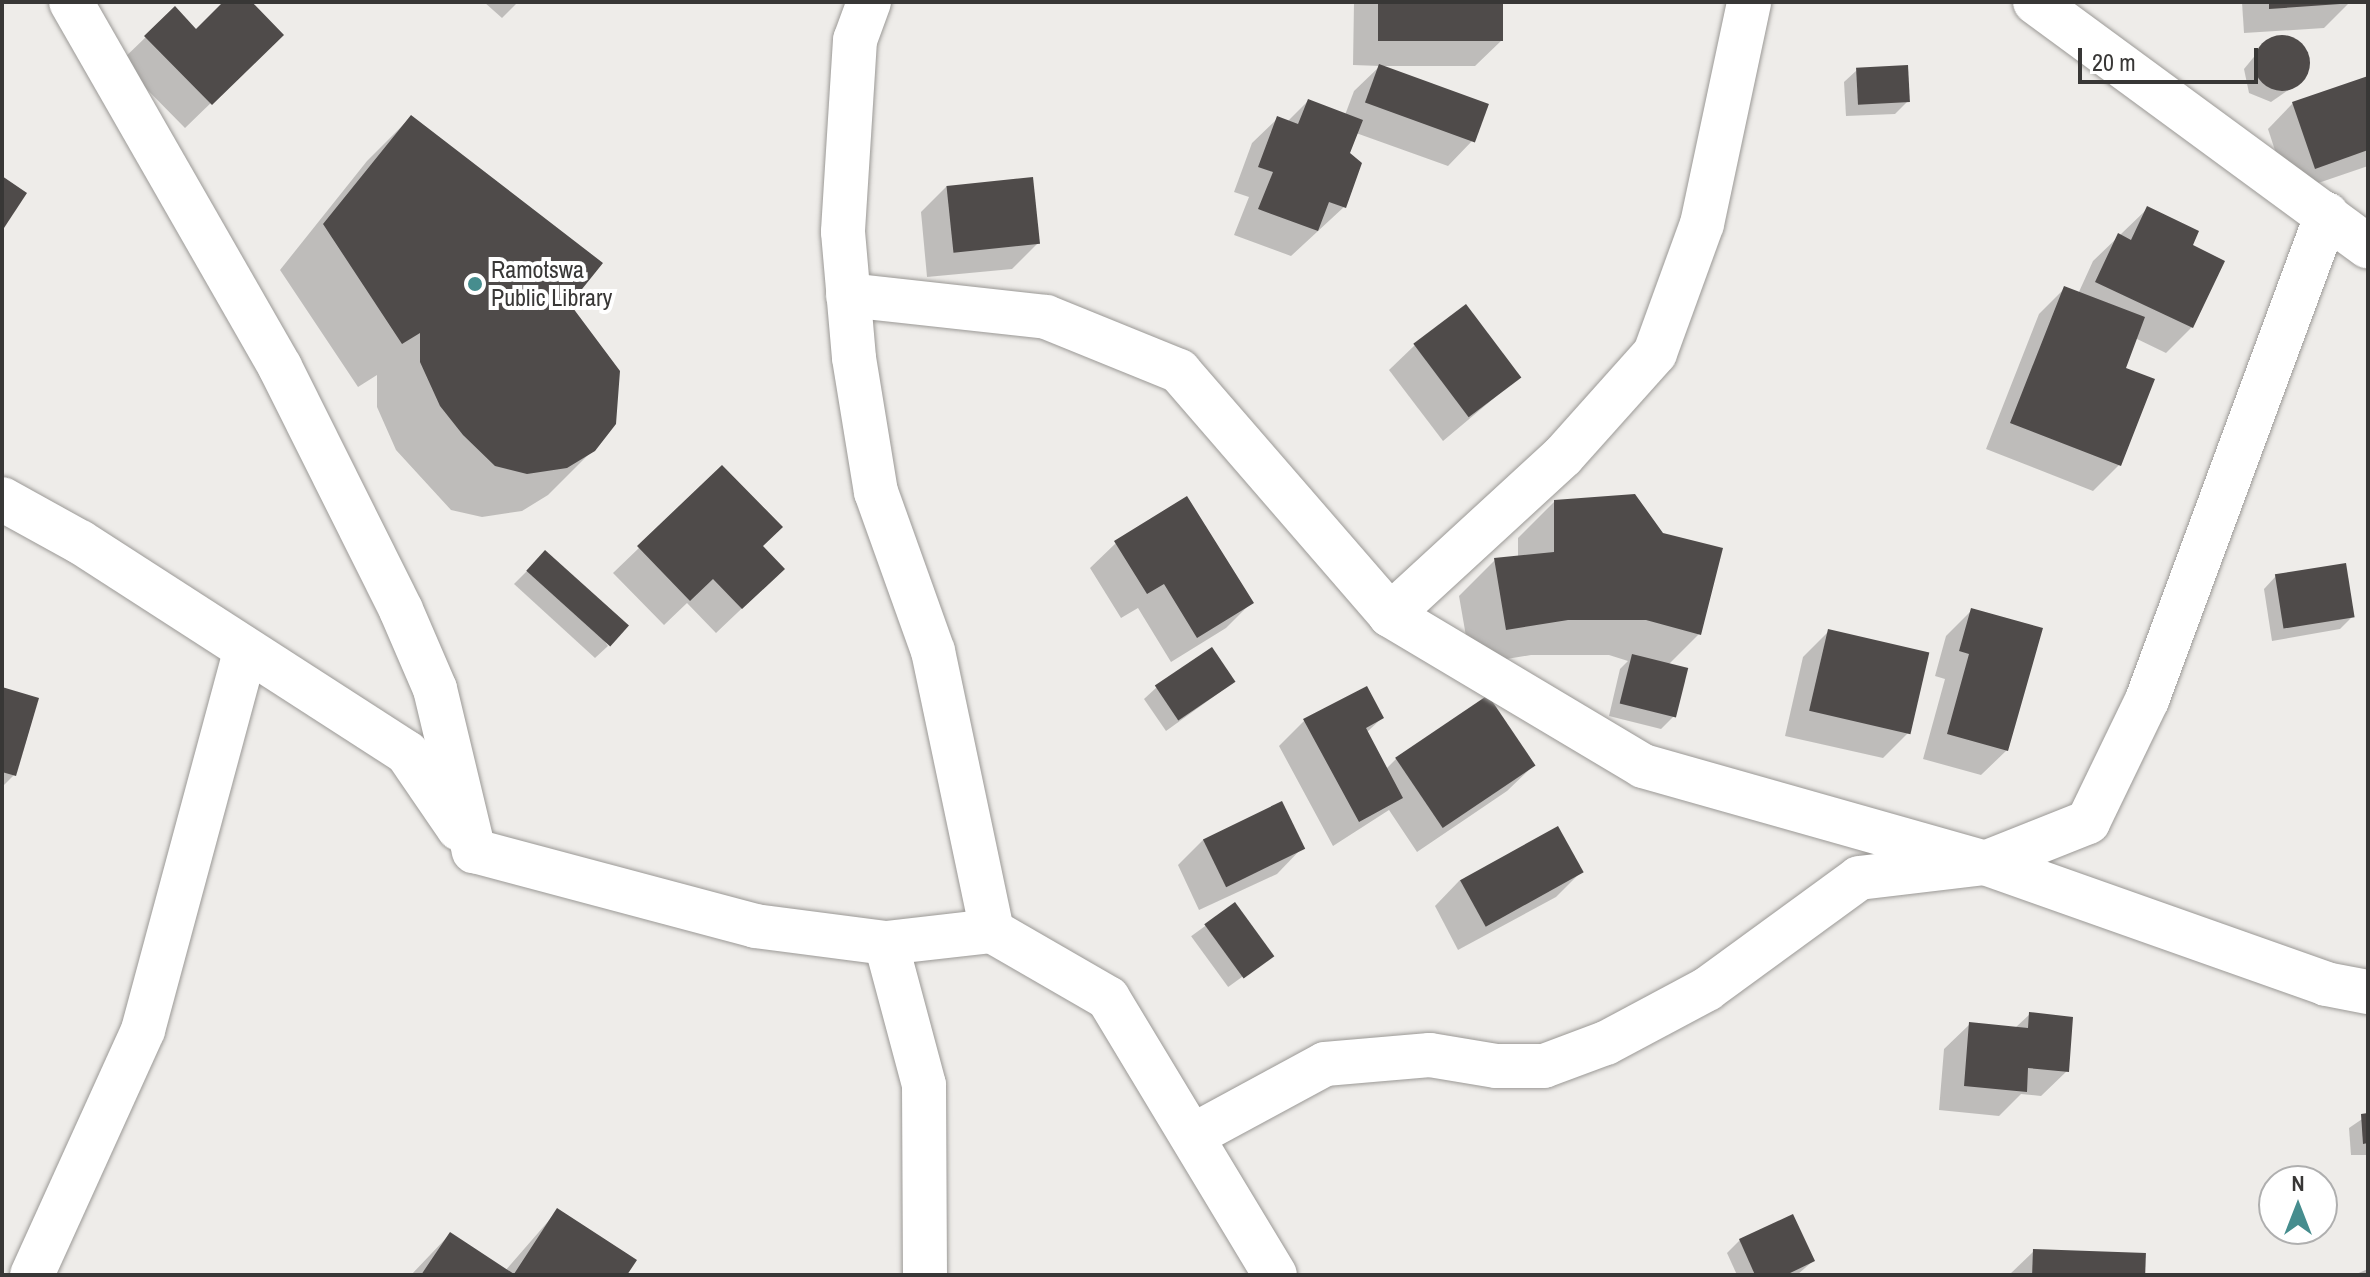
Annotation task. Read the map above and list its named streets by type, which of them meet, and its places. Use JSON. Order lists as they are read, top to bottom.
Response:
{
  "places": ["Ramotswa Public Library"],
  "scale_bar": "20 m",
  "north": "top"
}
